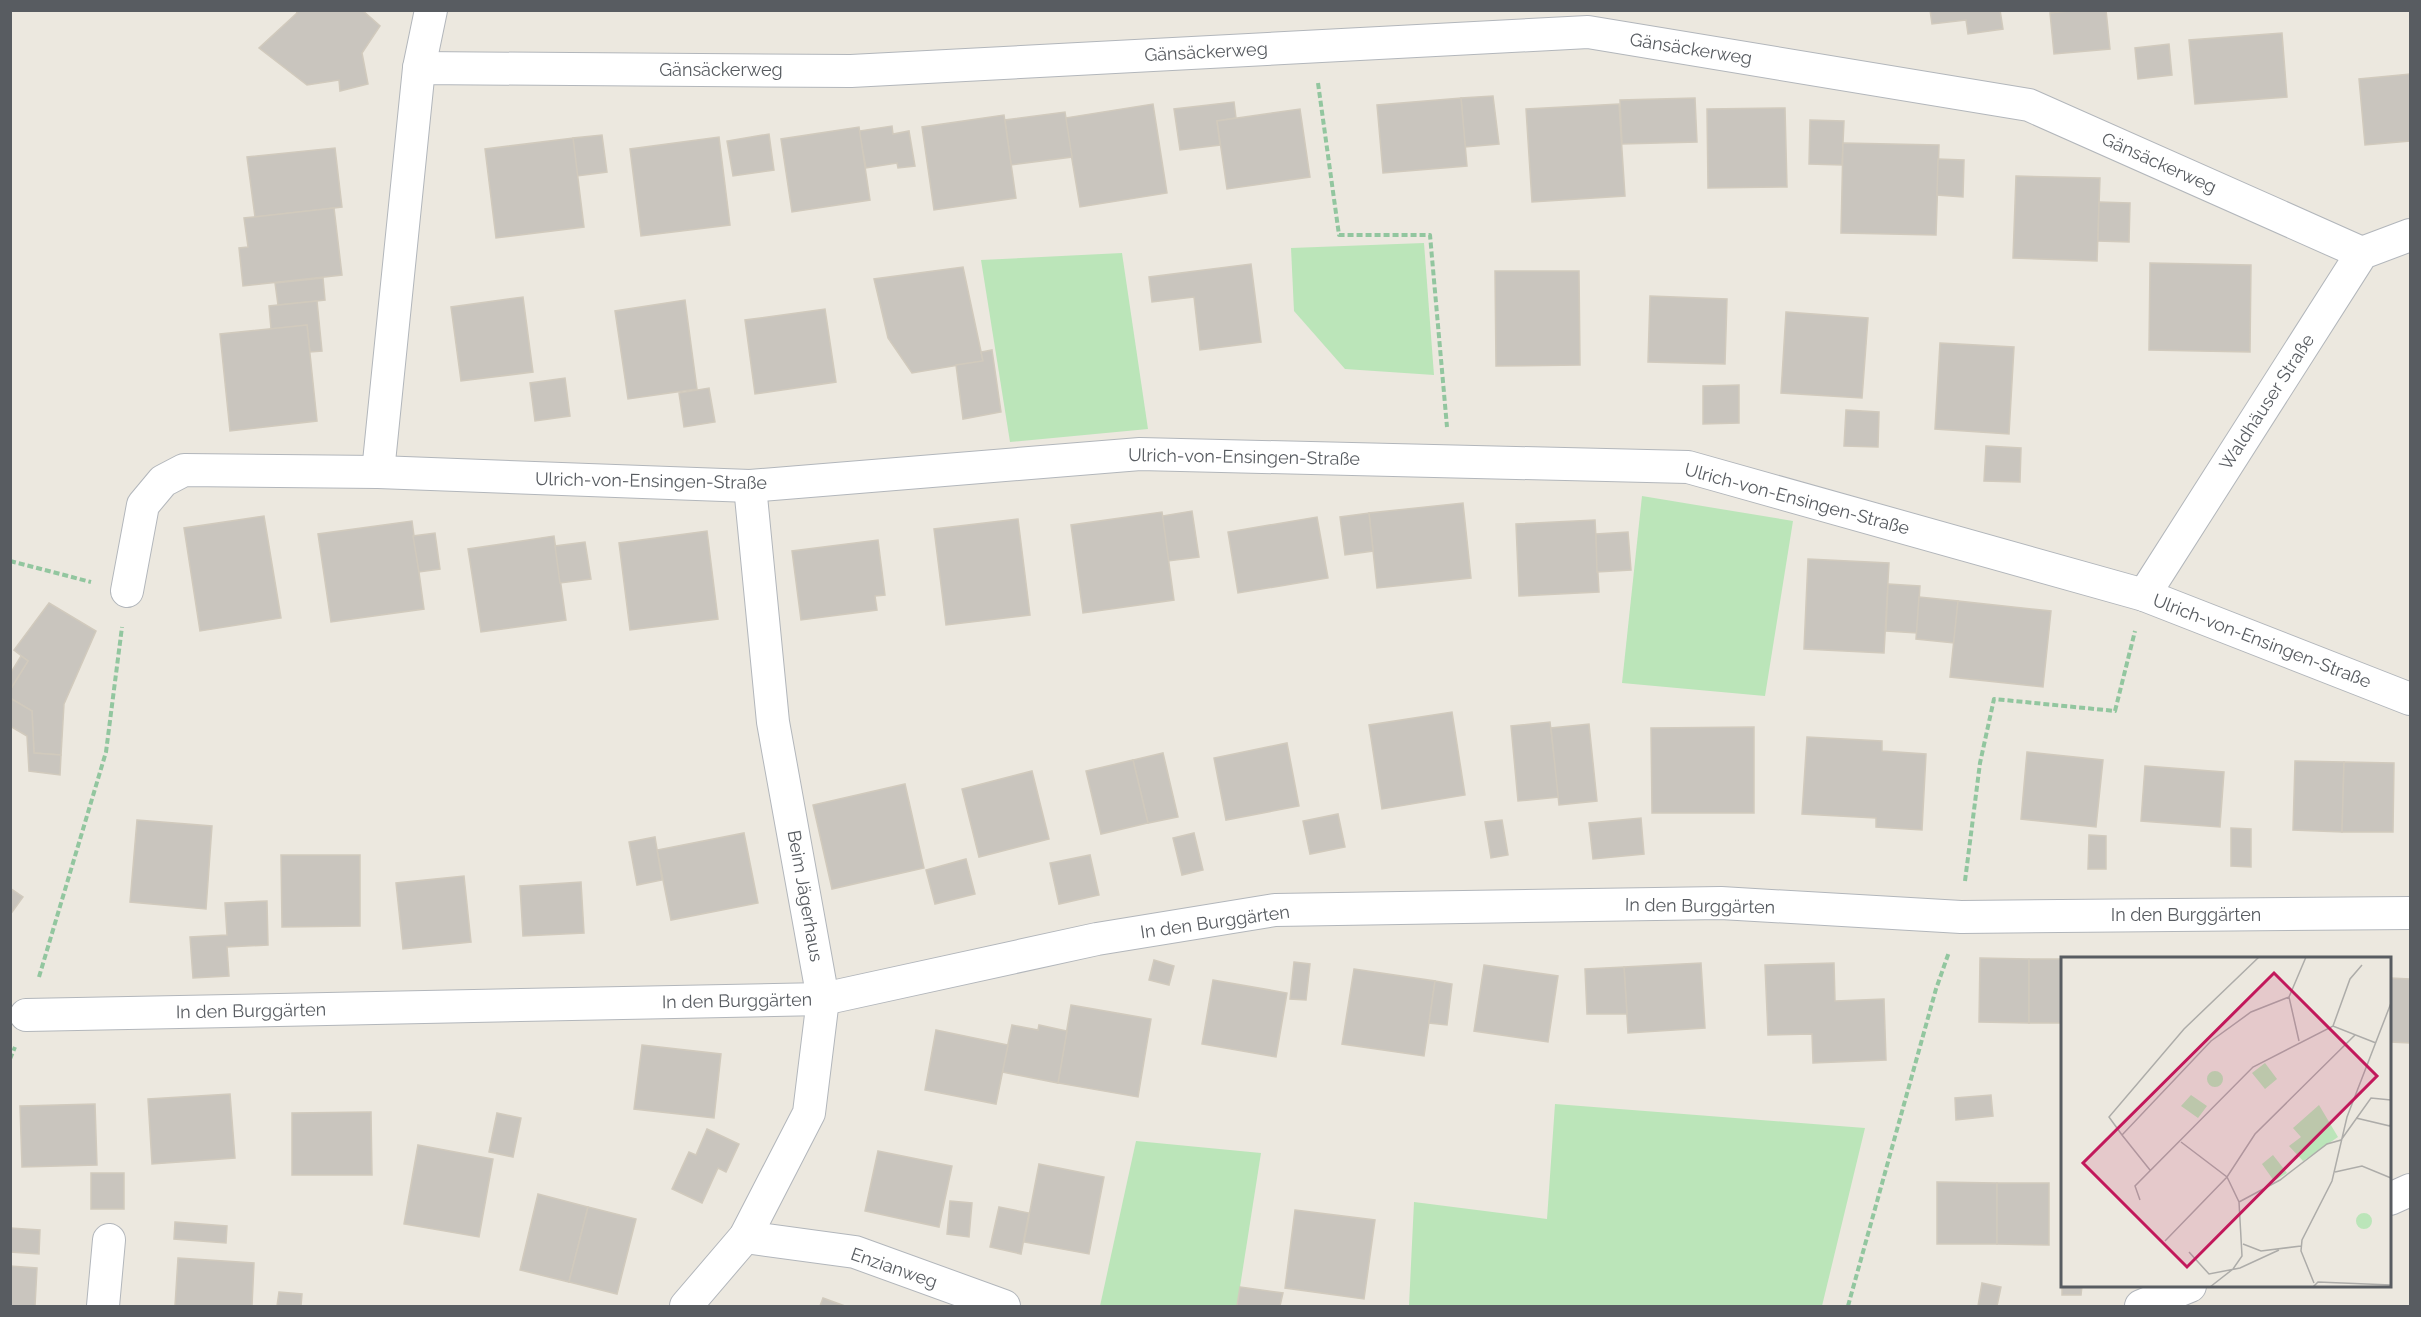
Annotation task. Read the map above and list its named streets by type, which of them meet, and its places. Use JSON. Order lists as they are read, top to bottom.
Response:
{
  "streets": {
    "street": [
      "Gänsäckerweg",
      "Waldhäuser Straße",
      "Ulrich-von-Ensingen-Straße",
      "Beim Jägerhaus",
      "In den Burggärten",
      "Enzianweg"
    ]
  },
  "crossings": [
    ["Gänsäckerweg", "Waldhäuser Straße"],
    ["Waldhäuser Straße", "Ulrich-von-Ensingen-Straße"],
    ["Ulrich-von-Ensingen-Straße", "Beim Jägerhaus"],
    ["Beim Jägerhaus", "In den Burggärten"],
    ["Beim Jägerhaus", "Enzianweg"]
  ]
}
